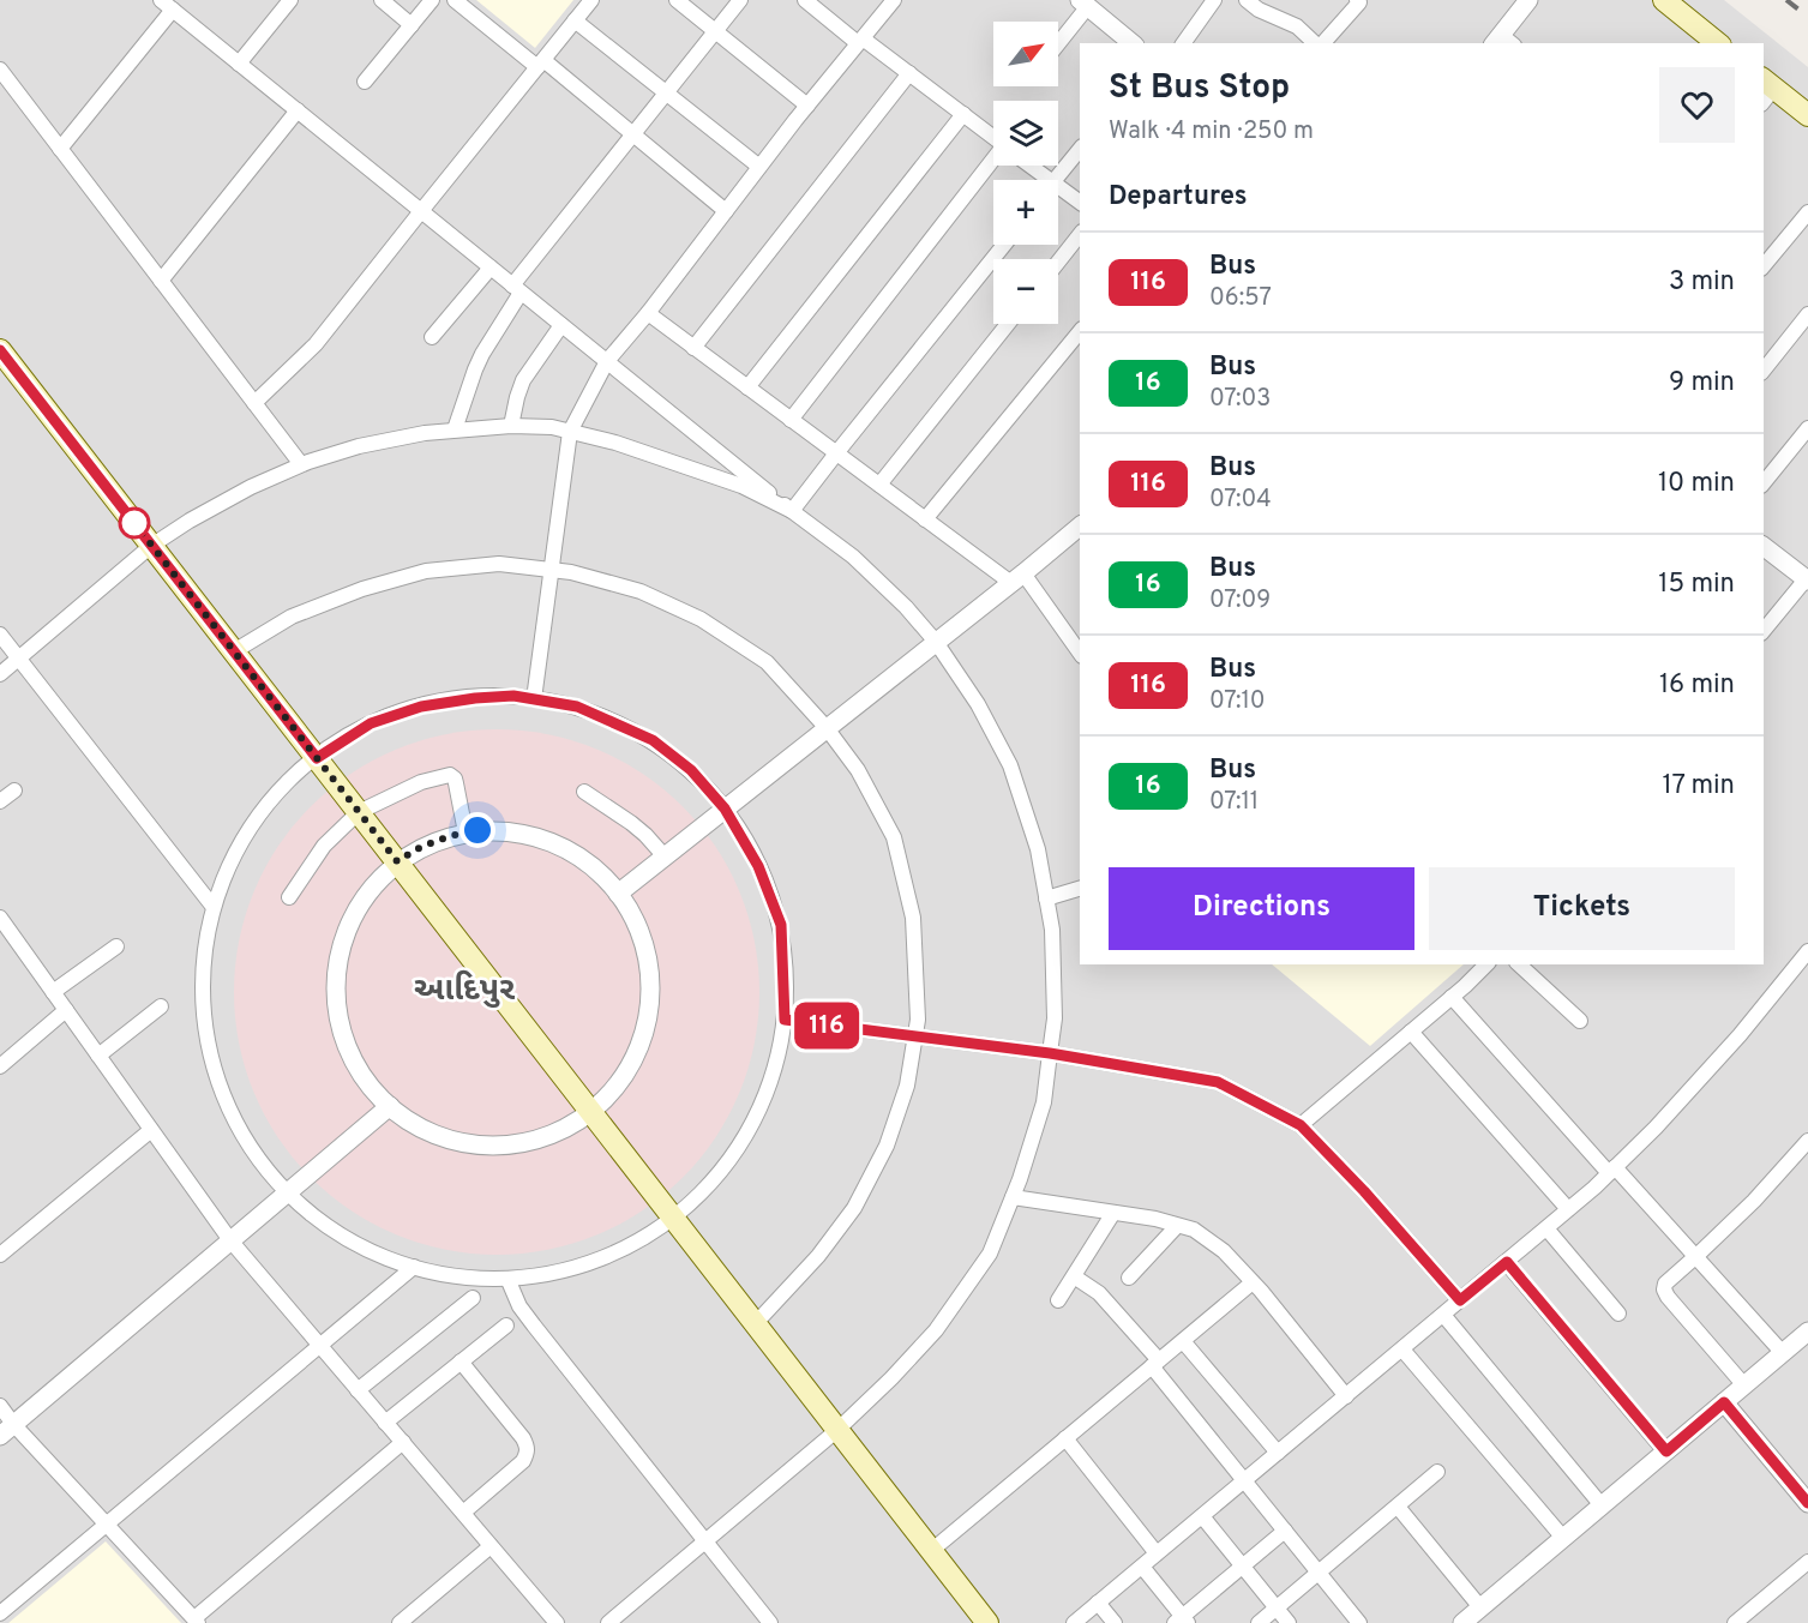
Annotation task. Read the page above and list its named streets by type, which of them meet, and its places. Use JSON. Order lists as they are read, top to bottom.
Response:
{
  "districts": ["આદિપુર"],
  "lines": ["bus line 116"],
  "north": "top right",
  "page": {
    "on_map": "116",
    "map_buttons": ["+", "−"],
    "heading": [
      ["St Bus Stop", "Walk · 4 min · 250 m"],
      "Departures"
    ],
    "list": [
      {
        "mark": "116",
        "name": "Bus",
        "note": "06:57",
        "value": "3 min"
      },
      {
        "mark": "16",
        "name": "Bus",
        "note": "07:03",
        "value": "9 min"
      },
      {
        "mark": "116",
        "name": "Bus",
        "note": "07:04",
        "value": "10 min"
      },
      {
        "mark": "16",
        "name": "Bus",
        "note": "07:09",
        "value": "15 min"
      },
      {
        "mark": "116",
        "name": "Bus",
        "note": "07:10",
        "value": "16 min"
      },
      {
        "mark": "16",
        "name": "Bus",
        "note": "07:11",
        "value": "17 min"
      }
    ],
    "buttons": ["Directions", "Tickets"]
  }
}
